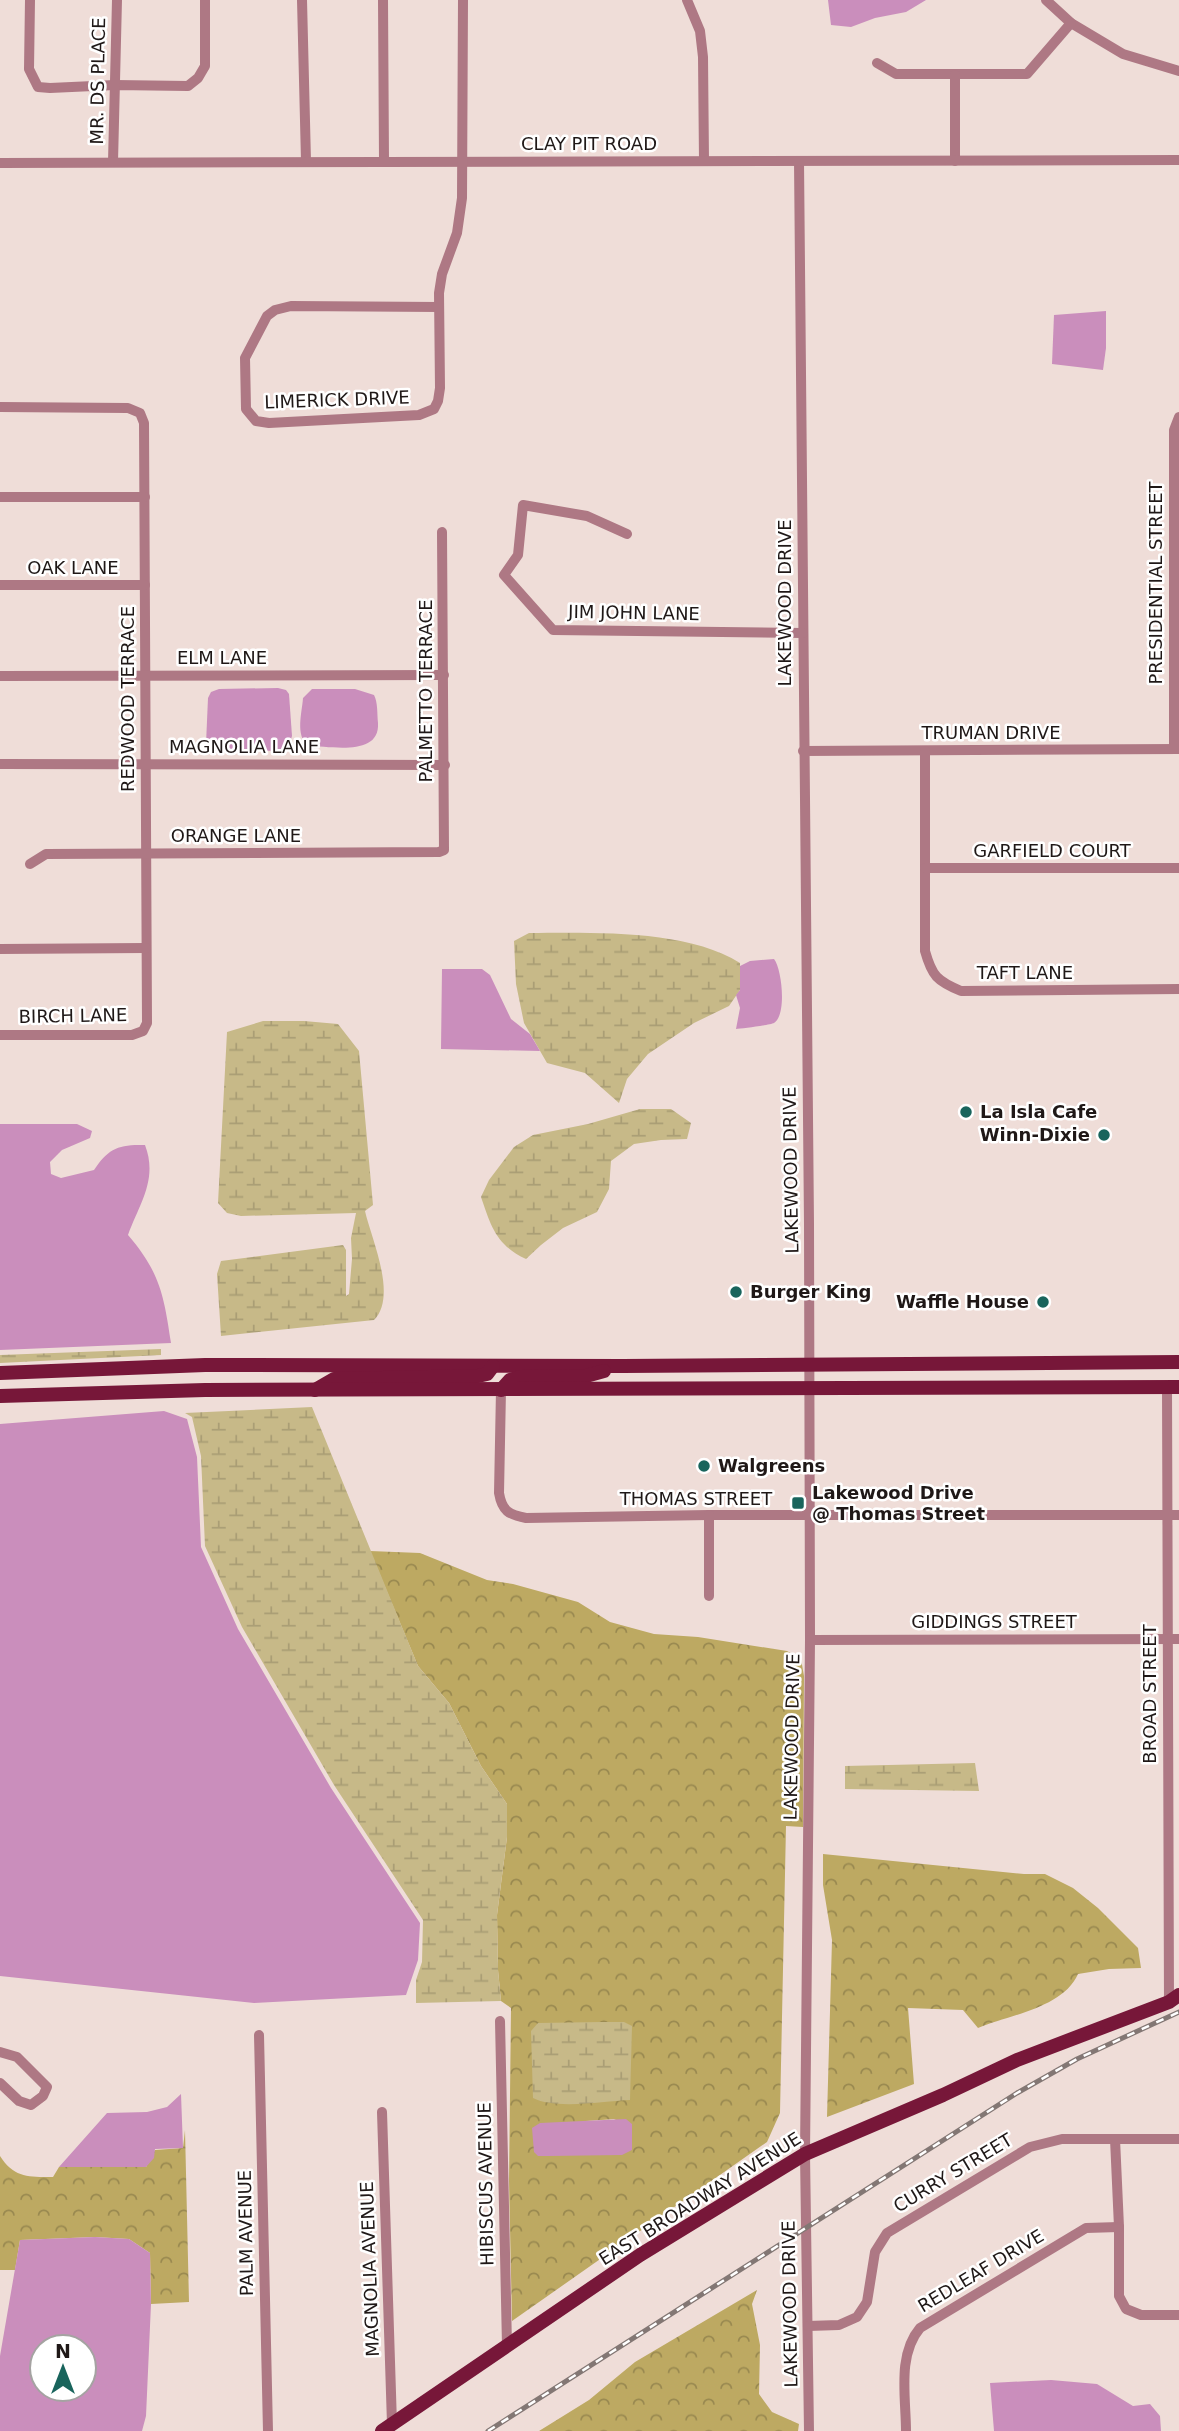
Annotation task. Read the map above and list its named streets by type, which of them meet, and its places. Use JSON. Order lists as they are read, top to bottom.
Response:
{
  "streets": {
    "main road": ["EAST BROADWAY AVENUE"],
    "street": [
      "MR. DS PLACE",
      "CLAY PIT ROAD",
      "LIMERICK DRIVE",
      "OAK LANE",
      "PRESIDENTIAL STREET",
      "LAKEWOOD DRIVE",
      "JIM JOHN LANE",
      "ELM LANE",
      "PALMETTO TERRACE",
      "REDWOOD TERRACE",
      "TRUMAN DRIVE",
      "MAGNOLIA LANE",
      "ORANGE LANE",
      "GARFIELD COURT",
      "TAFT LANE",
      "BIRCH LANE",
      "THOMAS STREET",
      "GIDDINGS STREET",
      "BROAD STREET",
      "CURRY STREET",
      "HIBISCUS AVENUE",
      "PALM AVENUE",
      "MAGNOLIA AVENUE",
      "REDLEAF DRIVE"
    ]
  },
  "crossings": [
    ["MR. DS PLACE", "CLAY PIT ROAD"],
    ["CLAY PIT ROAD", "LIMERICK DRIVE"],
    ["CLAY PIT ROAD", "LAKEWOOD DRIVE"],
    ["OAK LANE", "REDWOOD TERRACE"],
    ["PRESIDENTIAL STREET", "TRUMAN DRIVE"],
    ["LAKEWOOD DRIVE", "JIM JOHN LANE"],
    ["LAKEWOOD DRIVE", "TRUMAN DRIVE"],
    ["LAKEWOOD DRIVE", "THOMAS STREET"],
    ["LAKEWOOD DRIVE", "GIDDINGS STREET"],
    ["LAKEWOOD DRIVE", "CURRY STREET"],
    ["LAKEWOOD DRIVE", "EAST BROADWAY AVENUE"],
    ["ELM LANE", "PALMETTO TERRACE"],
    ["ELM LANE", "REDWOOD TERRACE"],
    ["PALMETTO TERRACE", "MAGNOLIA LANE"],
    ["PALMETTO TERRACE", "ORANGE LANE"],
    ["REDWOOD TERRACE", "MAGNOLIA LANE"],
    ["REDWOOD TERRACE", "ORANGE LANE"],
    ["REDWOOD TERRACE", "BIRCH LANE"],
    ["TRUMAN DRIVE", "TAFT LANE"],
    ["GARFIELD COURT", "TAFT LANE"],
    ["THOMAS STREET", "BROAD STREET"],
    ["GIDDINGS STREET", "BROAD STREET"],
    ["BROAD STREET", "EAST BROADWAY AVENUE"],
    ["HIBISCUS AVENUE", "EAST BROADWAY AVENUE"],
    ["EAST BROADWAY AVENUE", "MAGNOLIA AVENUE"]
  ],
  "places": {
    "other": [
      "La Isla Cafe",
      "Winn-Dixie",
      "Burger King",
      "Waffle House",
      "Walgreens"
    ],
    "transit": ["Lakewood Drive @ Thomas Street"]
  },
  "north": "top"
}
